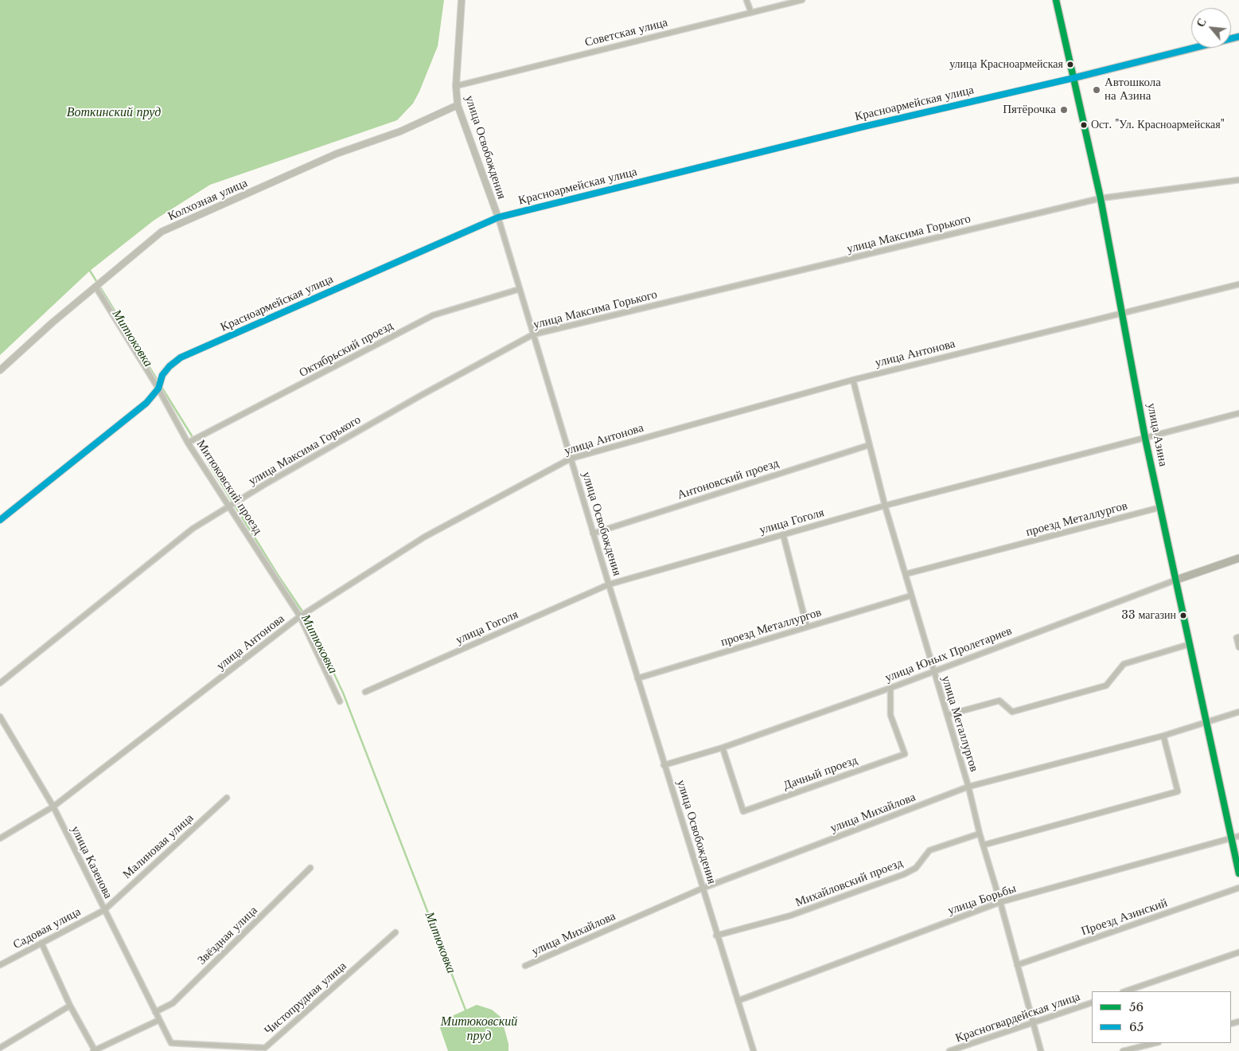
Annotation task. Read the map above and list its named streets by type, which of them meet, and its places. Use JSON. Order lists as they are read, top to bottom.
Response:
{
  "streets": {
    "main road": ["Красноармейская улица", "улица Азина", "улица Юных Пролетариев"],
    "street": [
      "Советская улица",
      "улица Освобождения",
      "Колхозная улица",
      "улица Максима Горького",
      "Октябрьский проезд",
      "улица Антонова",
      "Антоновский проезд",
      "Митюковский проезд",
      "проезд Металлургов",
      "улица Гоголя",
      "улица Металлургов",
      "Дачный проезд",
      "улица Михайлова",
      "Малиновая улица",
      "улица Казенова",
      "Михайловский проезд",
      "улица Борьбы",
      "Проезд Азинский",
      "Садовая улица",
      "Звёздная улица",
      "Чистопрудная улица",
      "Красногвардейская улица"
    ]
  },
  "crossings": [
    ["Советская улица", "улица Освобождения"],
    ["Красноармейская улица", "улица Освобождения"],
    ["Красноармейская улица", "улица Азина"],
    ["Красноармейская улица", "Митюковский проезд"],
    ["улица Освобождения", "Колхозная улица"],
    ["улица Освобождения", "улица Максима Горького"],
    ["улица Освобождения", "Октябрьский проезд"],
    ["улица Освобождения", "улица Антонова"],
    ["улица Освобождения", "Антоновский проезд"],
    ["улица Освобождения", "проезд Металлургов"],
    ["улица Освобождения", "улица Гоголя"],
    ["улица Освобождения", "улица Юных Пролетариев"],
    ["улица Освобождения", "улица Михайлова"],
    ["улица Освобождения", "Михайловский проезд"],
    ["улица Освобождения", "улица Борьбы"],
    ["Колхозная улица", "Митюковский проезд"],
    ["улица Максима Горького", "улица Азина"],
    ["улица Максима Горького", "Митюковский проезд"],
    ["Октябрьский проезд", "Митюковский проезд"],
    ["улица Антонова", "улица Азина"],
    ["улица Антонова", "Митюковский проезд"],
    ["улица Антонова", "улица Металлургов"],
    ["улица Антонова", "улица Казенова"],
    ["улица Азина", "проезд Металлургов"],
    ["улица Азина", "улица Гоголя"],
    ["улица Азина", "улица Юных Пролетариев"],
    ["улица Азина", "улица Михайлова"],
    ["улица Азина", "улица Борьбы"],
    ["Антоновский проезд", "улица Металлургов"],
    ["проезд Металлургов", "улица Металлургов"],
    ["улица Гоголя", "улица Металлургов"],
    ["улица Юных Пролетариев", "улица Металлургов"],
    ["улица Юных Пролетариев", "Дачный проезд"],
    ["улица Металлургов", "улица Михайлова"],
    ["улица Металлургов", "Михайловский проезд"],
    ["улица Металлургов", "улица Борьбы"],
    ["улица Металлургов", "Проезд Азинский"],
    ["улица Металлургов", "Красногвардейская улица"],
    ["Малиновая улица", "улица Казенова"],
    ["Малиновая улица", "Садовая улица"],
    ["улица Казенова", "Садовая улица"],
    ["улица Казенова", "Звёздная улица"],
    ["улица Казенова", "Чистопрудная улица"]
  ],
  "water": ["Воткинский пруд", "Митюковка", "Митюковский пруд"],
  "places": [
    "улица Красноармейская",
    "Автошкола на Азина",
    "Пятёрочка",
    "Ост. \"Ул. Красноармейская\"",
    "33 магазин"
  ],
  "lines": ["transit line 56", "transit line 65"],
  "legend": ["56", "65"],
  "north": "top left"
}
